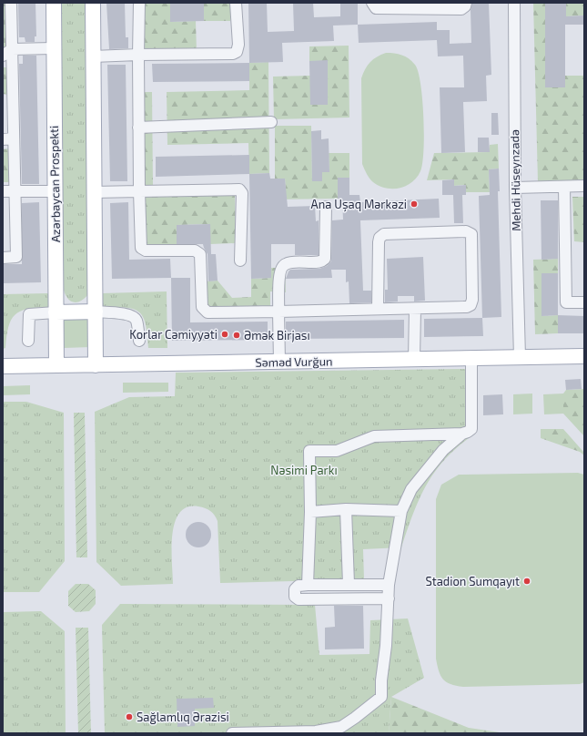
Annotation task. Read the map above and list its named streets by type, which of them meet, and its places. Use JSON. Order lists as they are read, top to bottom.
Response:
{
  "streets": {
    "main road": ["Azərbaycan Prospekti", "Səməd Vurğun"],
    "street": ["Mehdi Hüseynzadə"]
  },
  "crossings": [
    ["Mehdi Hüseynzadə", "Səməd Vurğun"],
    ["Azərbaycan Prospekti", "Səməd Vurğun"]
  ],
  "parks": ["Nəsimi Parkı"],
  "places": [
    "Ana Uşaq Mərkəzi",
    "Korlar Cəmiyyəti",
    "Əmək Birjası",
    "Stadion Sumqayıt",
    "Sağlamlıq Ərazisi"
  ]
}
